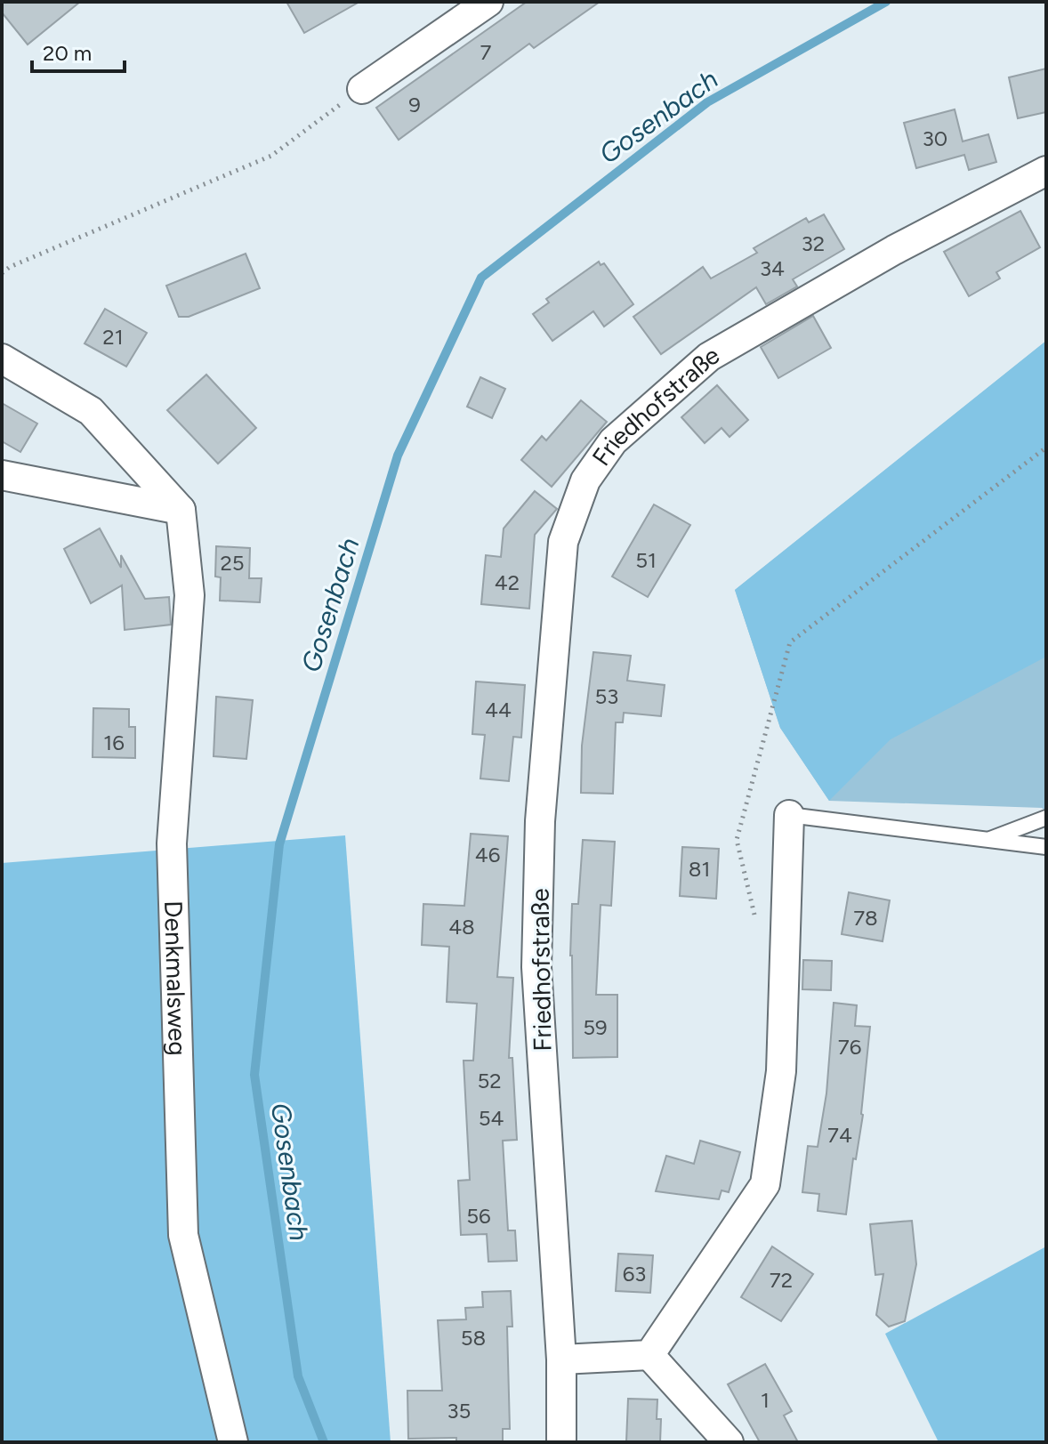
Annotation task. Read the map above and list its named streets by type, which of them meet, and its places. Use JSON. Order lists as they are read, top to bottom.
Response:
{
  "streets": {
    "street": ["Friedhofstraße", "Denkmalsweg"]
  },
  "water": ["Gosenbach"],
  "house_numbers": [
    "7",
    "9",
    "30",
    "32",
    "34",
    "21",
    "51",
    "25",
    "42",
    "53",
    "44",
    "16",
    "46",
    "81",
    "78",
    "48",
    "59",
    "76",
    "52",
    "54",
    "74",
    "56",
    "63",
    "72",
    "58",
    "1",
    "35"
  ],
  "scale_bar": "20 m"
}
